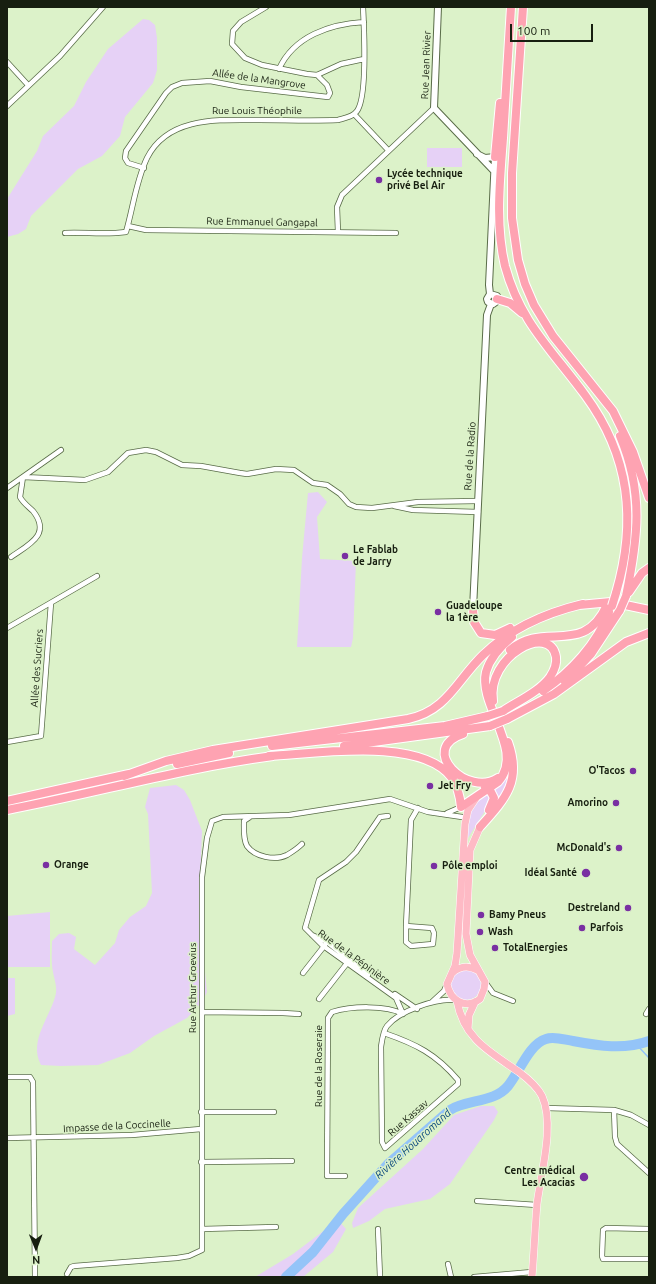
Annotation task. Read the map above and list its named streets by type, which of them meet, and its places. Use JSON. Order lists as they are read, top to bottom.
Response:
{
  "streets": {
    "street": [
      "Rue Jean Rivier",
      "Allée de la Mangrove",
      "Rue Louis Théophile",
      "Rue Emmanuel Gangapal",
      "Rue de la Radio",
      "Allée des Sucriers",
      "Rue de la Pépinière",
      "Rue Arthur Groevius",
      "Rue de la Roseraie",
      "Rue Kassav",
      "Impasse de la Coccinelle"
    ]
  },
  "crossings": [
    ["Rue Jean Rivier", "Rue de la Radio"],
    ["Allée de la Mangrove", "Rue Louis Théophile"],
    ["Rue Louis Théophile", "Rue Emmanuel Gangapal"],
    ["Rue de la Pépinière", "Rue de la Roseraie"],
    ["Rue Arthur Groevius", "Impasse de la Coccinelle"]
  ],
  "water": ["Rivière Houaromand"],
  "places": [
    "Lycée technique privé Bel Air",
    "Le Fablab de Jarry",
    "Guadeloupe la 1ère",
    "O'Tacos",
    "Jet Fry",
    "Amorino",
    "McDonald's",
    "Orange",
    "Pôle emploi",
    "Idéal Santé",
    "Destreland",
    "Bamy Pneus",
    "Parfois",
    "Wash",
    "TotalEnergies",
    "Centre médical Les Acacias"
  ],
  "scale_bar": "100 m",
  "north": "bottom"
}
